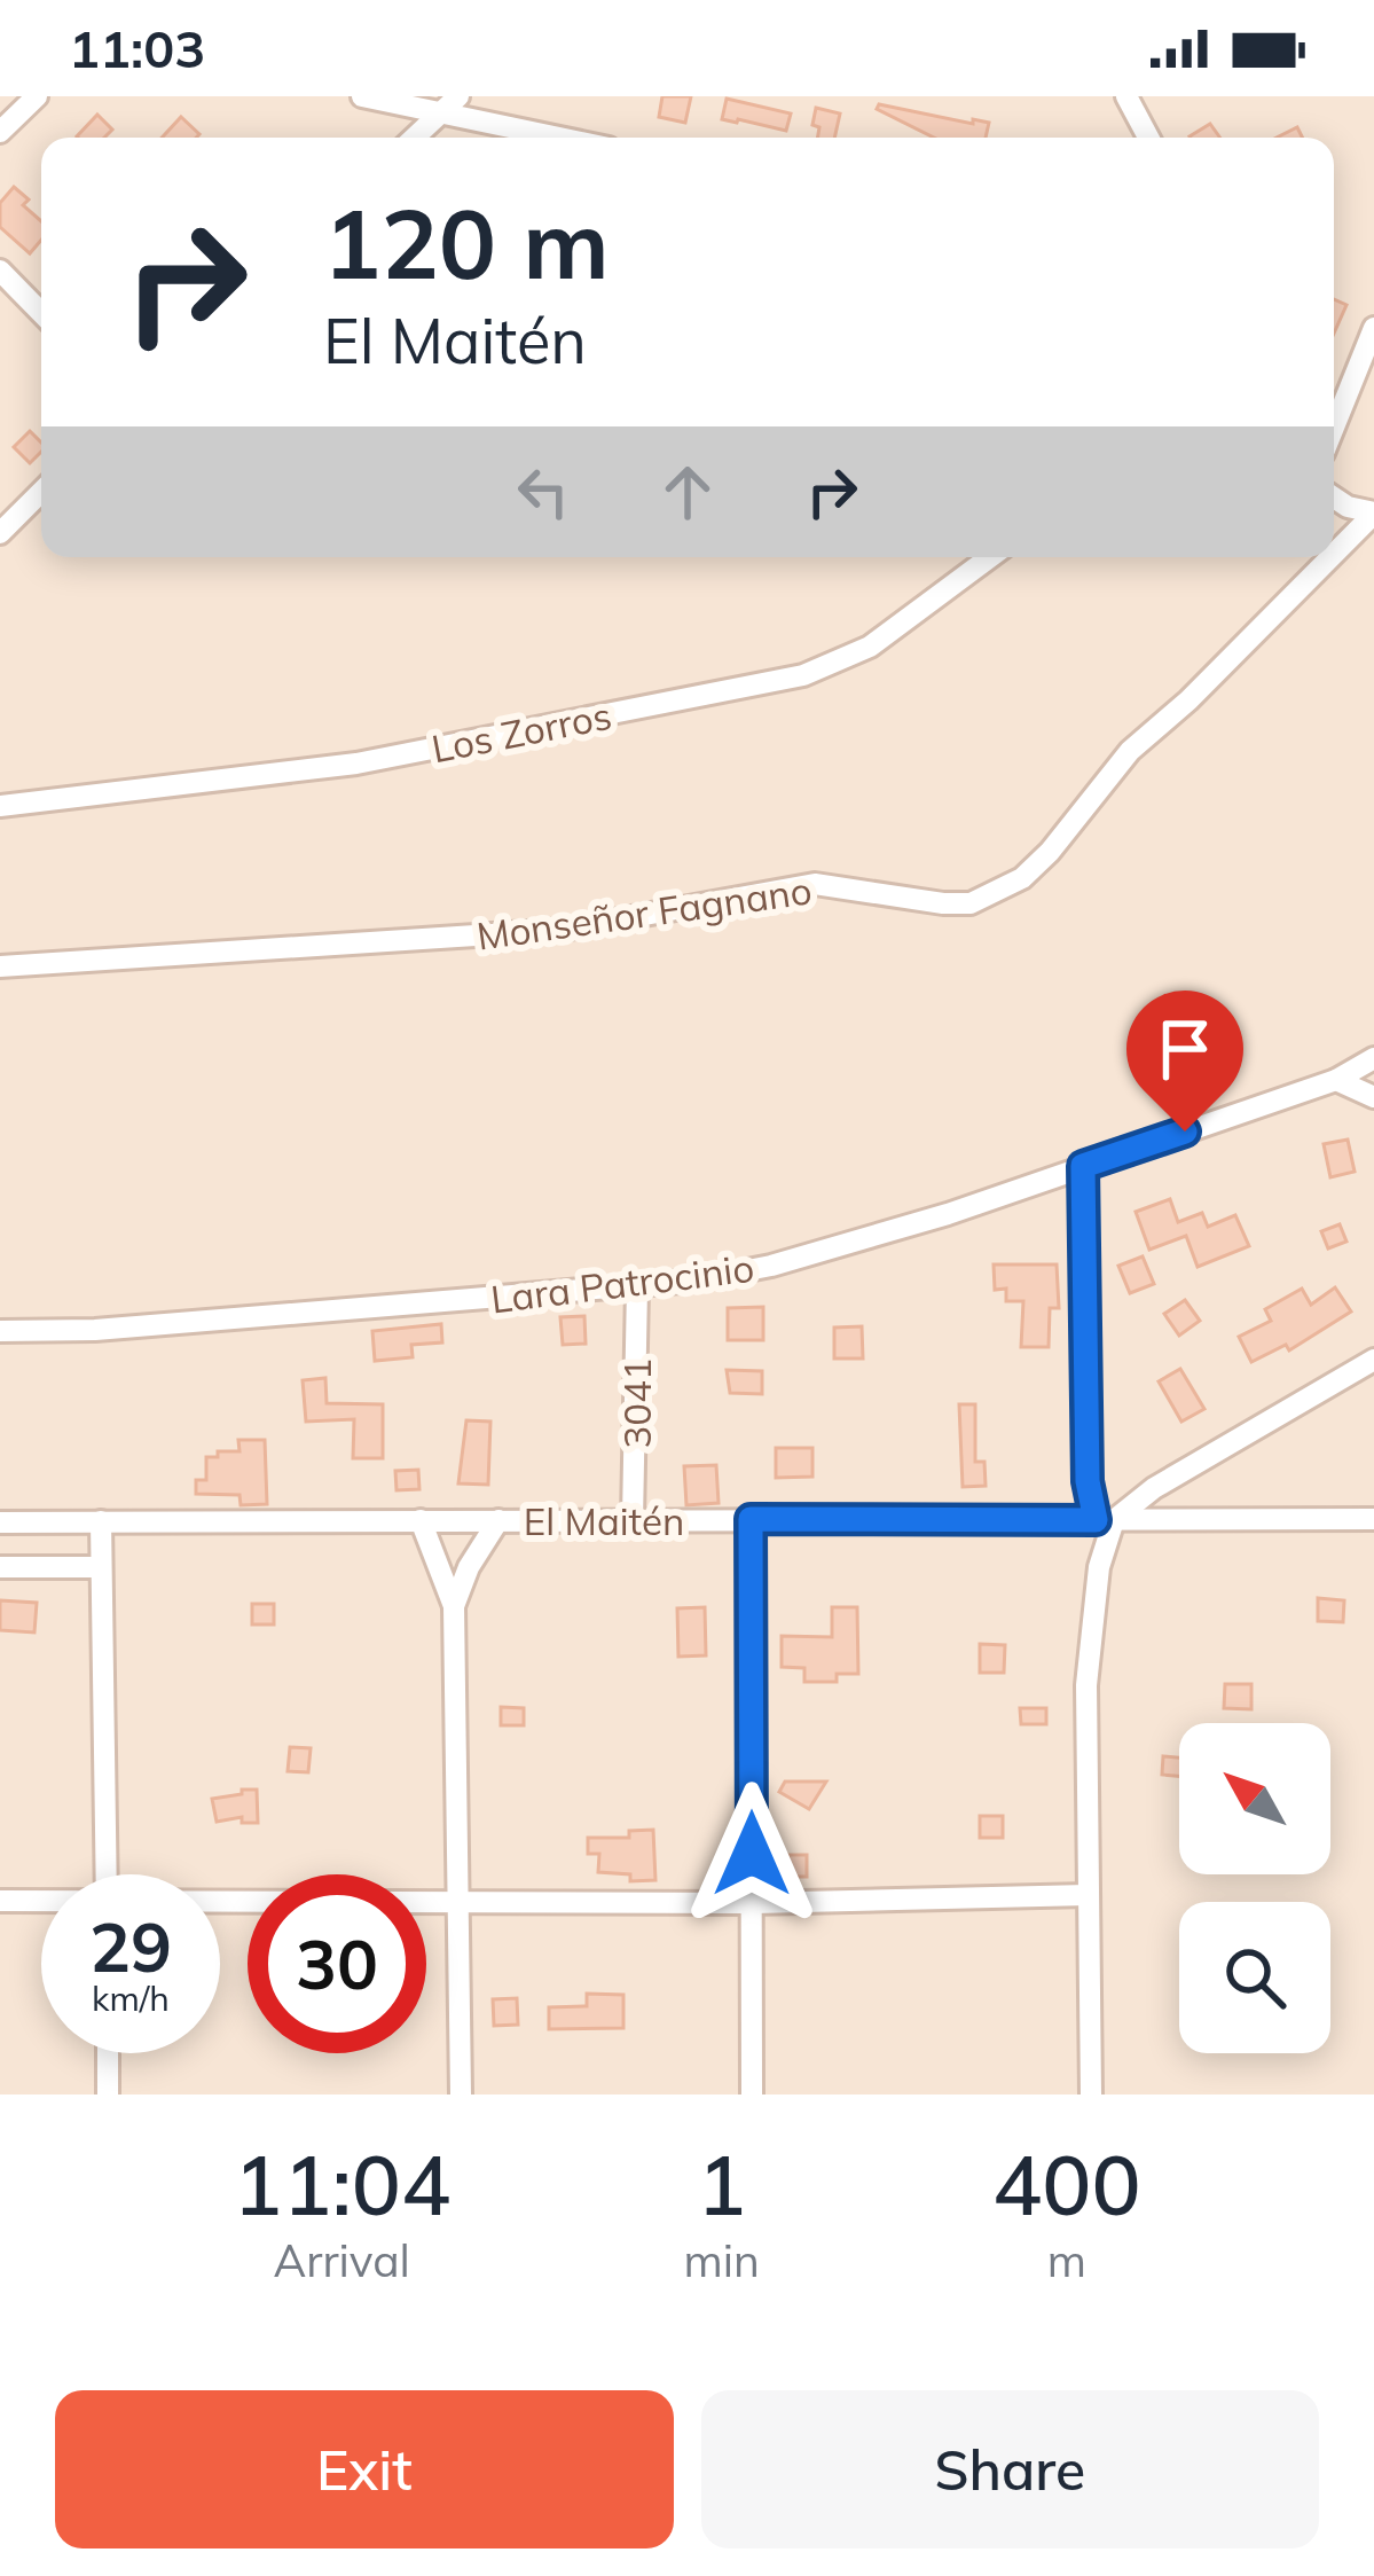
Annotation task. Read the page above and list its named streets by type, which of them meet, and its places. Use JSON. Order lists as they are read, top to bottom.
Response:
{
  "streets": {
    "street": [
      "Los Zorros",
      "Monseñor Fagnano",
      "Lara Patrocinio",
      "3041",
      "El Maitén"
    ]
  },
  "crossings": [
    ["Lara Patrocinio", "3041"],
    ["3041", "El Maitén"]
  ],
  "north": "top left",
  "page": {
    "status": "11:03",
    "turn": ["120 m", "El Maitén"],
    "speed": "29 km/h",
    "limit": "30",
    "eta": [
      "11:04",
      "Arrival",
      "1",
      "min",
      "400",
      "m"
    ],
    "buttons": ["Exit", "Share"]
  }
}
